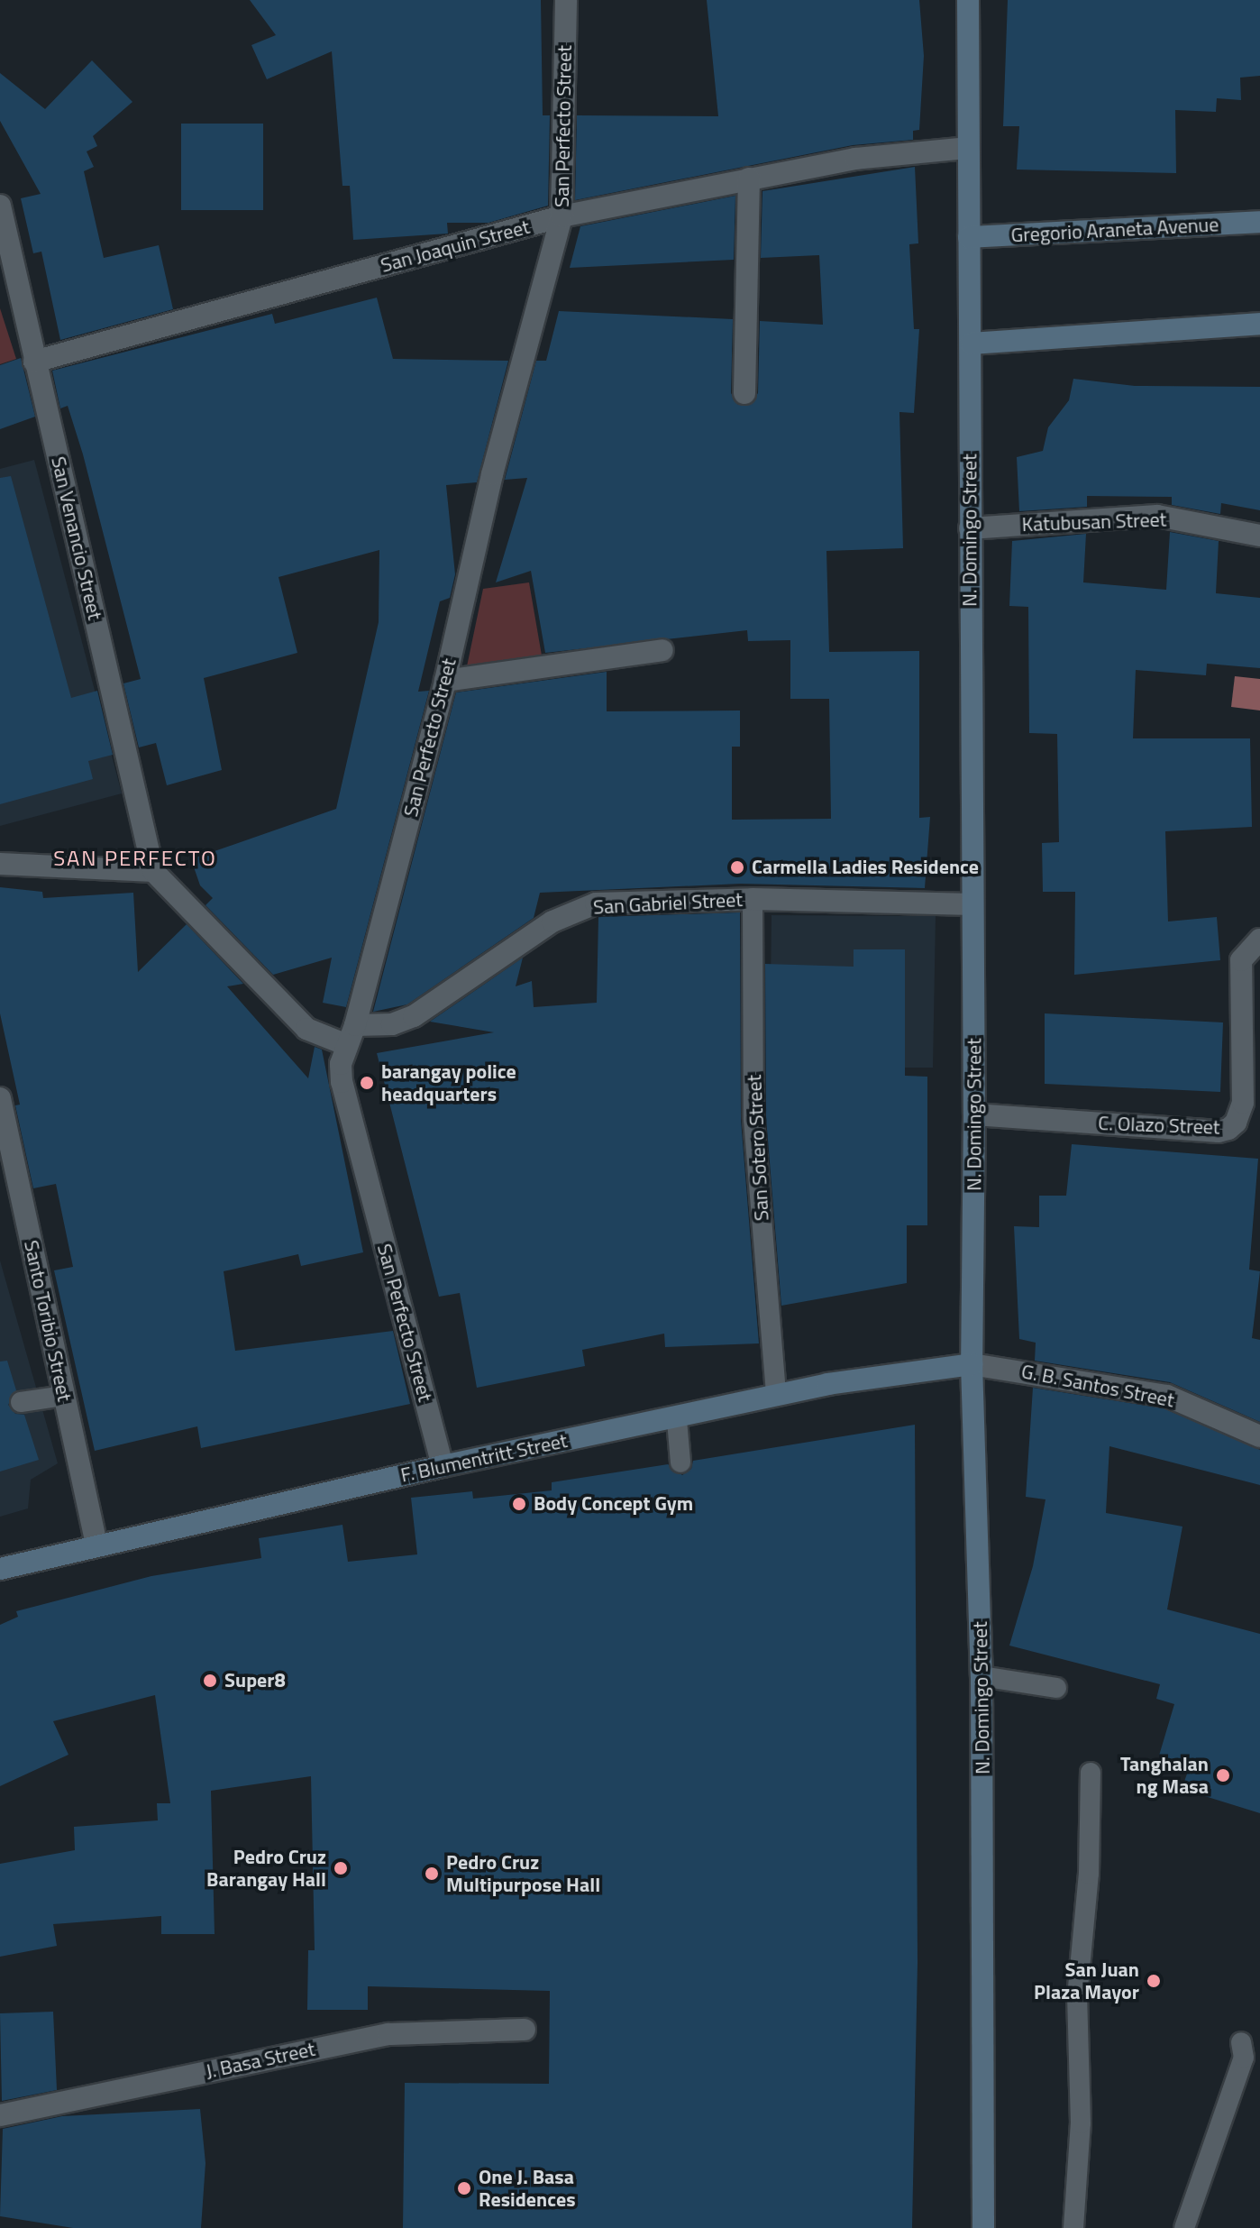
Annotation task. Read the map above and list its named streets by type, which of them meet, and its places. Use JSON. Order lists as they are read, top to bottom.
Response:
{
  "streets": {
    "main road": ["Gregorio Araneta Avenue", "N. Domingo Street", "F. Blumentritt Street"],
    "street": [
      "San Perfecto Street",
      "San Joaquin Street",
      "Katubusan Street",
      "San Venancio Street",
      "San Gabriel Street",
      "C. Olazo Street",
      "Santo Toribio Street",
      "G. B. Santos Street",
      "J. Basa Street"
    ],
    "lane": ["San Sotero Street"]
  },
  "crossings": [
    ["San Perfecto Street", "San Joaquin Street"],
    ["San Perfecto Street", "San Gabriel Street"],
    ["San Perfecto Street", "F. Blumentritt Street"],
    ["Gregorio Araneta Avenue", "N. Domingo Street"],
    ["San Joaquin Street", "N. Domingo Street"],
    ["San Joaquin Street", "San Venancio Street"],
    ["Katubusan Street", "N. Domingo Street"],
    ["N. Domingo Street", "San Gabriel Street"],
    ["N. Domingo Street", "C. Olazo Street"],
    ["N. Domingo Street", "G. B. Santos Street"],
    ["N. Domingo Street", "F. Blumentritt Street"],
    ["San Venancio Street", "San Gabriel Street"],
    ["San Gabriel Street", "San Sotero Street"],
    ["San Sotero Street", "F. Blumentritt Street"],
    ["Santo Toribio Street", "F. Blumentritt Street"],
    ["G. B. Santos Street", "F. Blumentritt Street"]
  ],
  "districts": ["SAN PERFECTO"],
  "places": [
    "Carmella Ladies Residence",
    "barangay police headquarters",
    "Body Concept Gym",
    "Super8",
    "Tanghalan ng Masa",
    "Pedro Cruz Barangay Hall",
    "Pedro Cruz Multipurpose Hall",
    "San Juan Plaza Mayor",
    "One J. Basa Residences"
  ]
}
